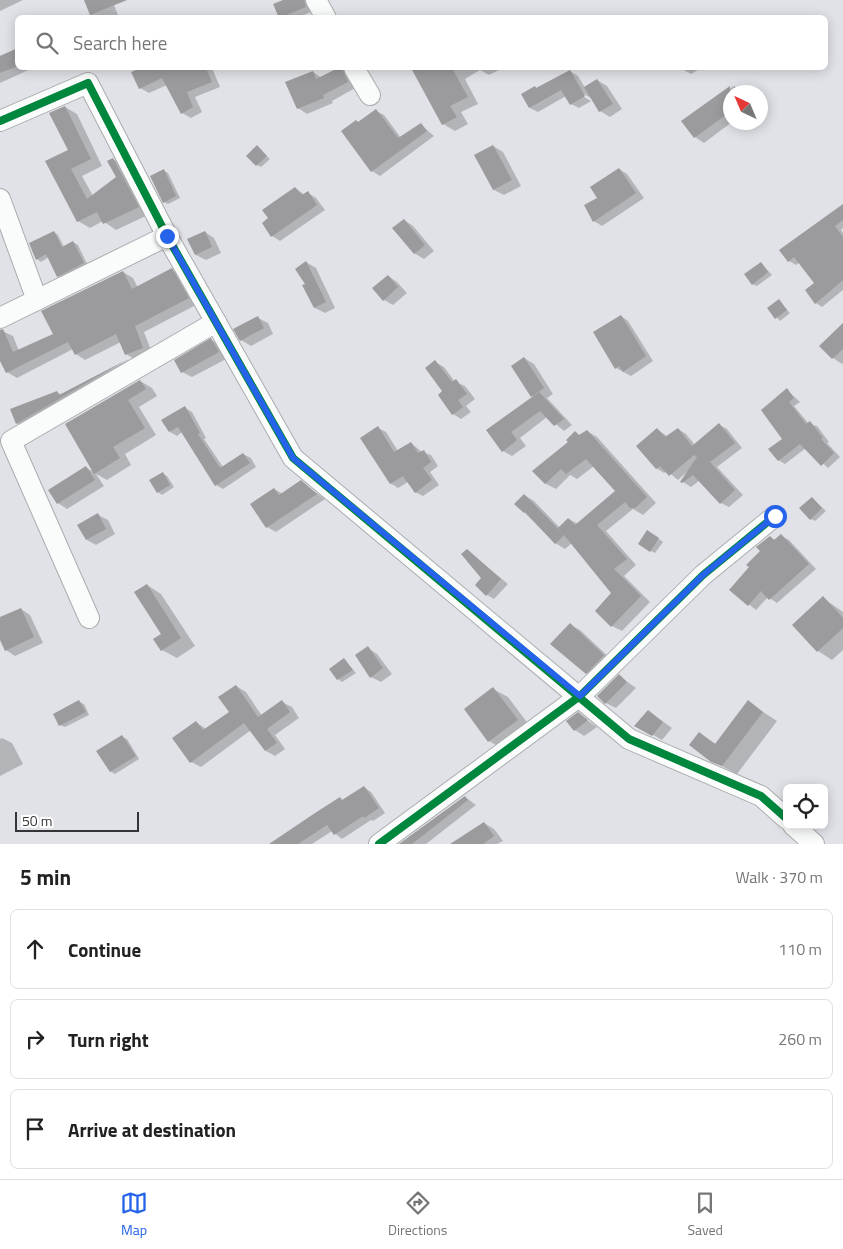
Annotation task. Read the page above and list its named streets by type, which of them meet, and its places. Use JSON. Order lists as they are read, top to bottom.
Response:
{
  "scale_bar": "50 m",
  "north": "top left",
  "page": {
    "search": "Search here",
    "scale": "50 m",
    "heading": ["5 min", "Walk · 370 m"],
    "list": [
      ["Continue", "110 m"],
      ["Turn right", "260 m"],
      "Arrive at destination"
    ],
    "nav": ["Map", "Directions", "Saved"]
  }
}
